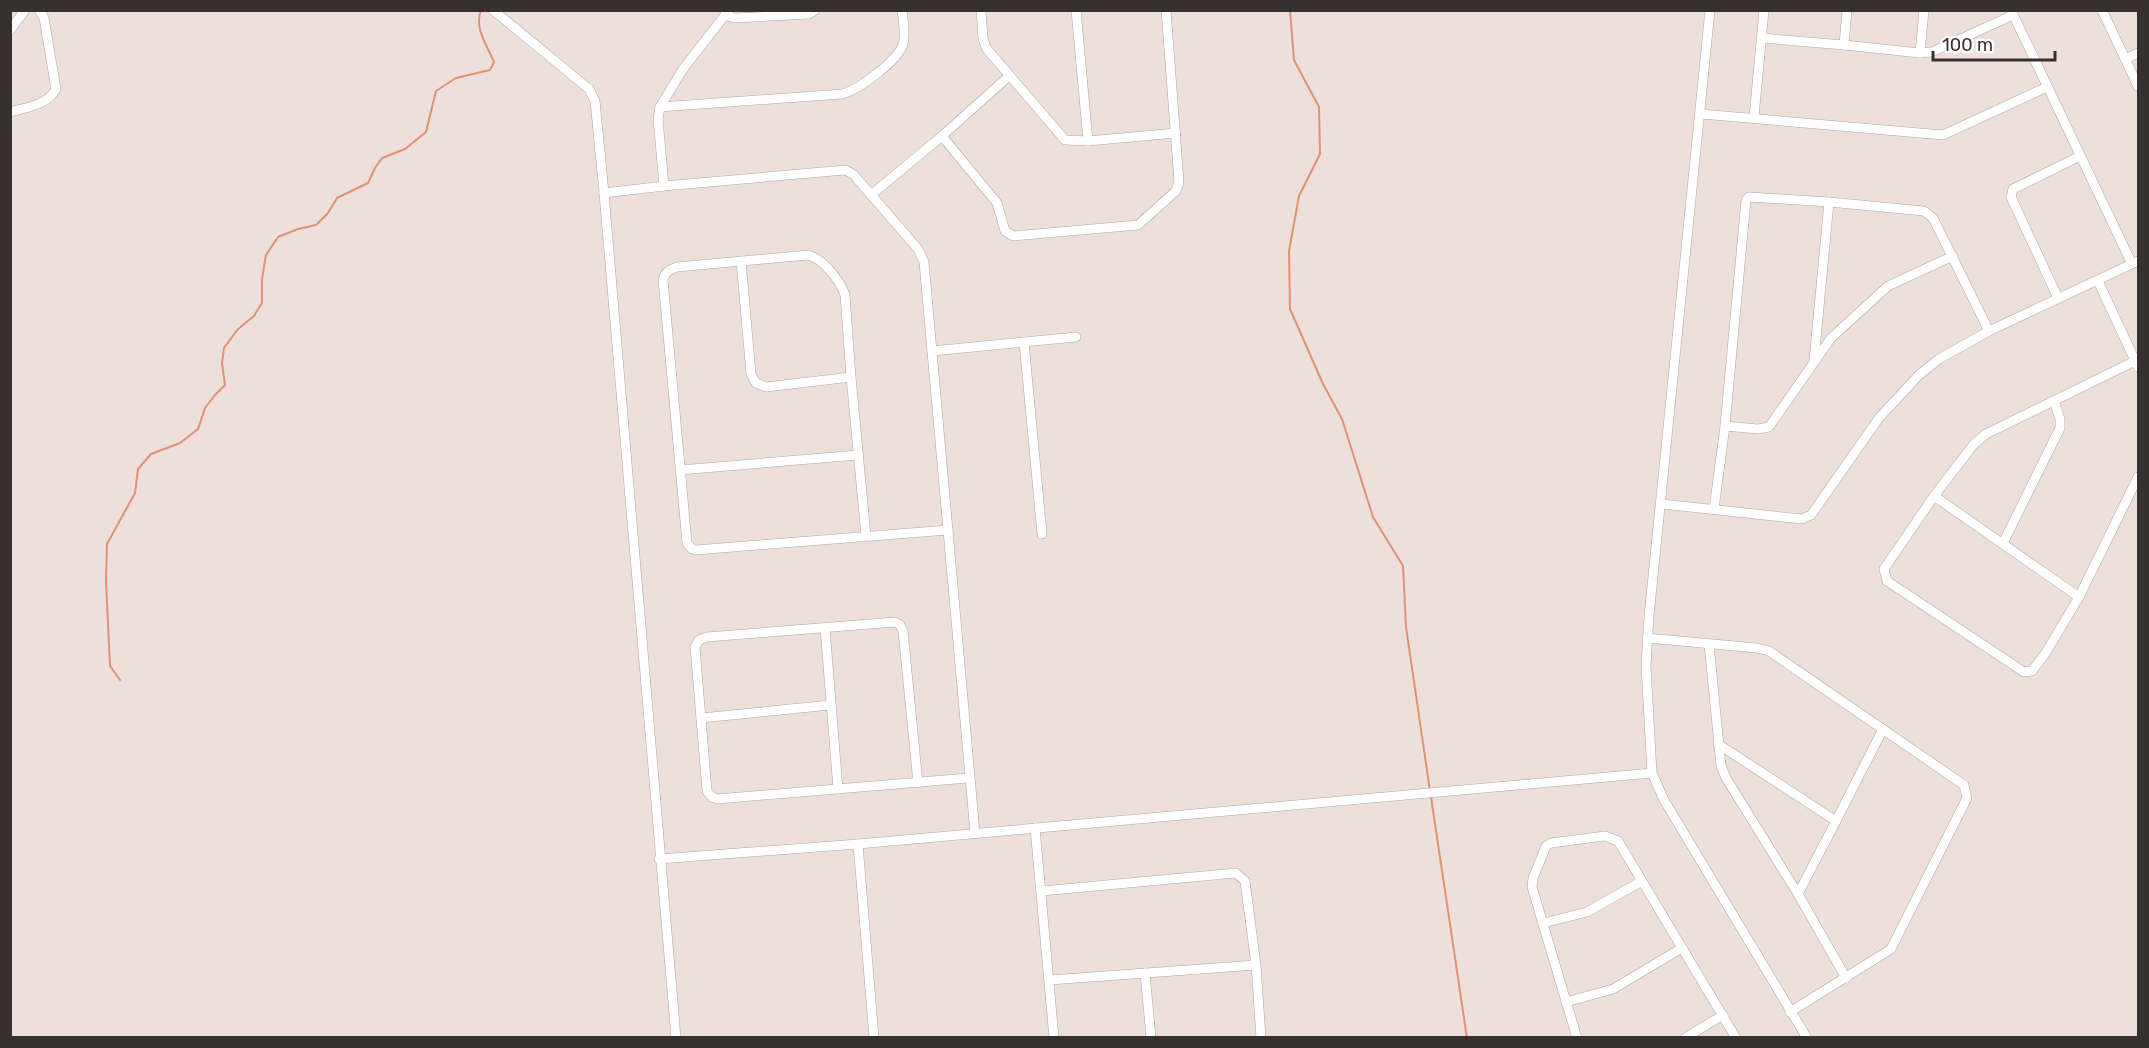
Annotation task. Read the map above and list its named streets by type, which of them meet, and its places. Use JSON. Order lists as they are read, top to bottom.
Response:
{
  "scale_bar": "100 m"
}
